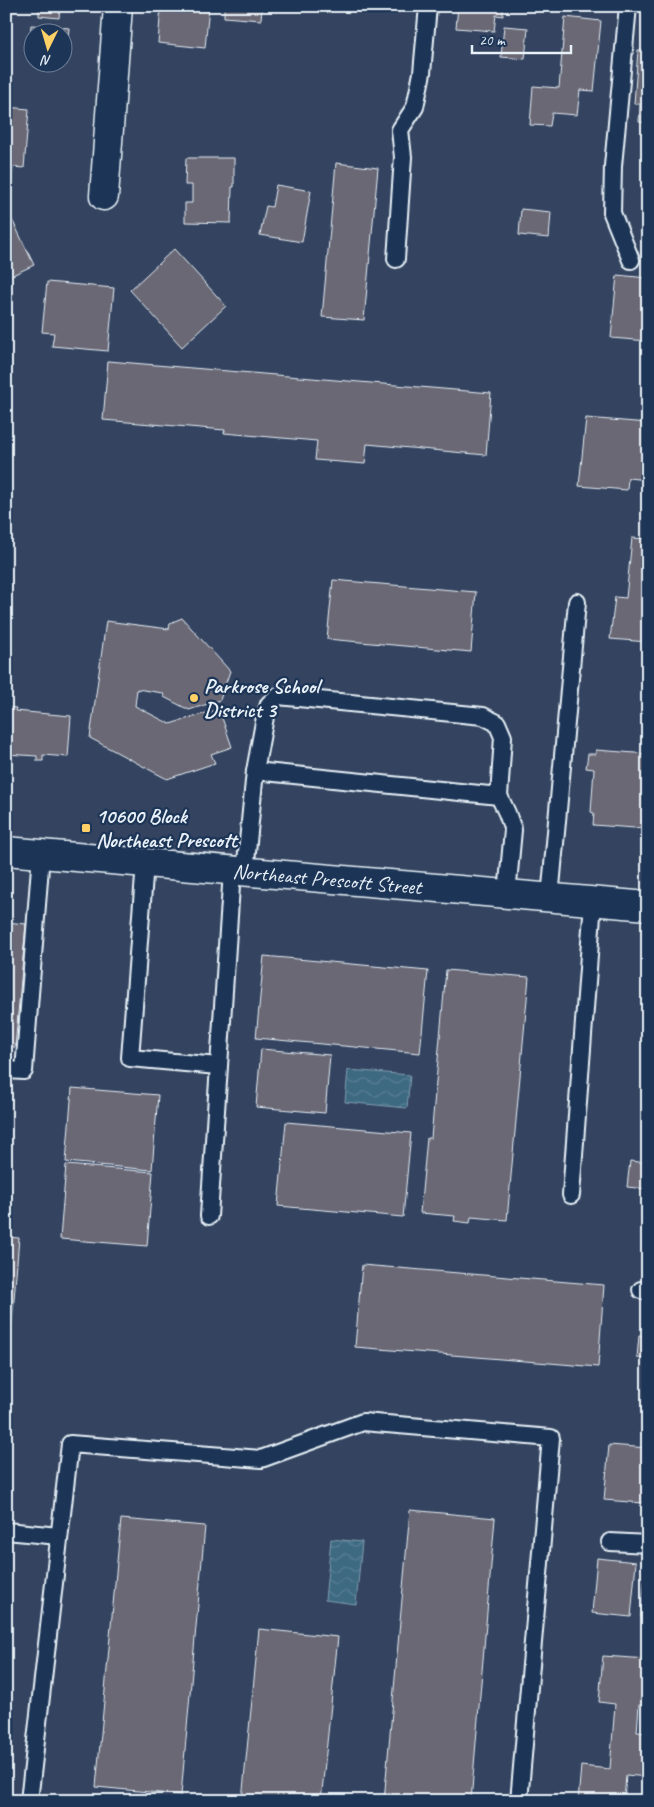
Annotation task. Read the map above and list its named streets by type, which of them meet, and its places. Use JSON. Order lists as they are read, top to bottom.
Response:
{
  "streets": {
    "street": ["Northeast Prescott Street"]
  },
  "places": {
    "other": ["Parkrose School District 3"],
    "transit": ["10600 Block Northeast Prescott"]
  },
  "scale_bar": "20 m",
  "north": "bottom"
}
